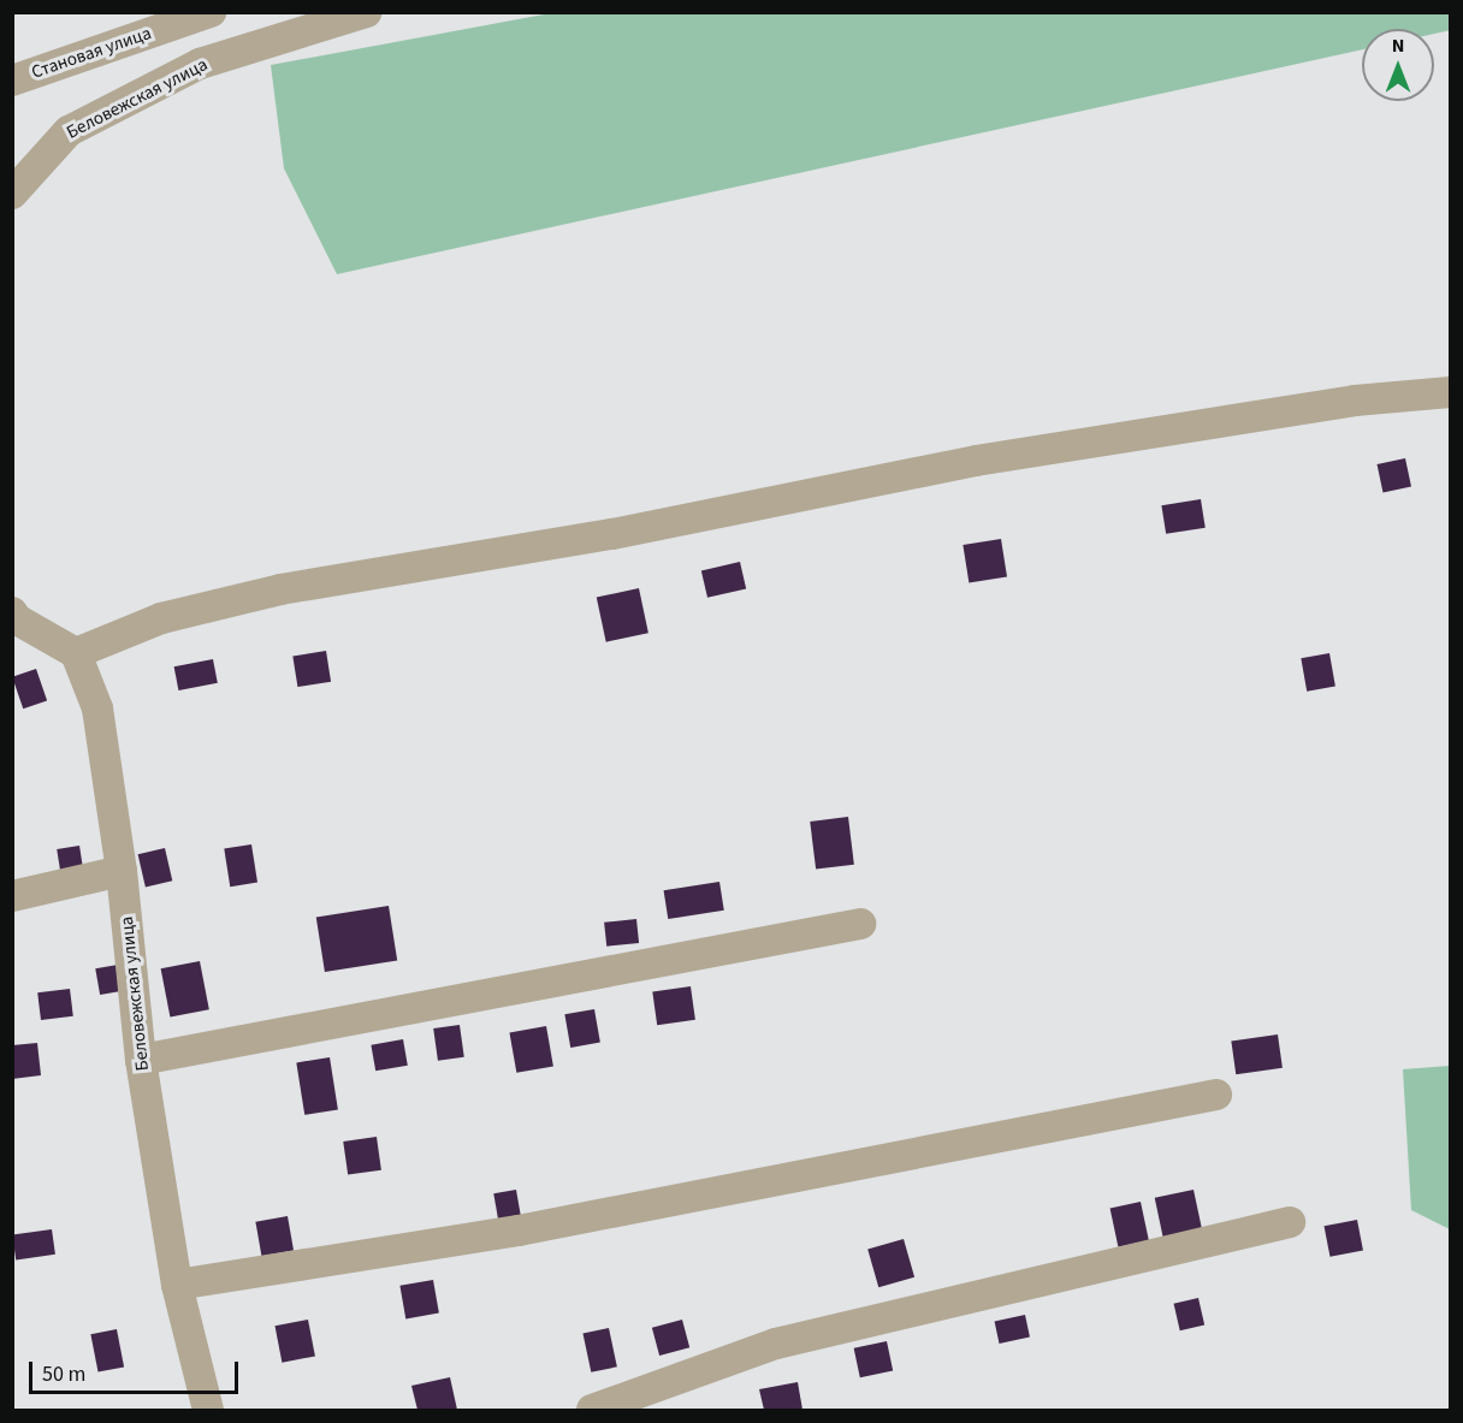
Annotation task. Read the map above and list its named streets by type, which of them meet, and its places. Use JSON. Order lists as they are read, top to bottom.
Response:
{
  "streets": {
    "street": ["Становая улица", "Беловежская улица"]
  },
  "scale_bar": "50 m",
  "north": "top"
}
